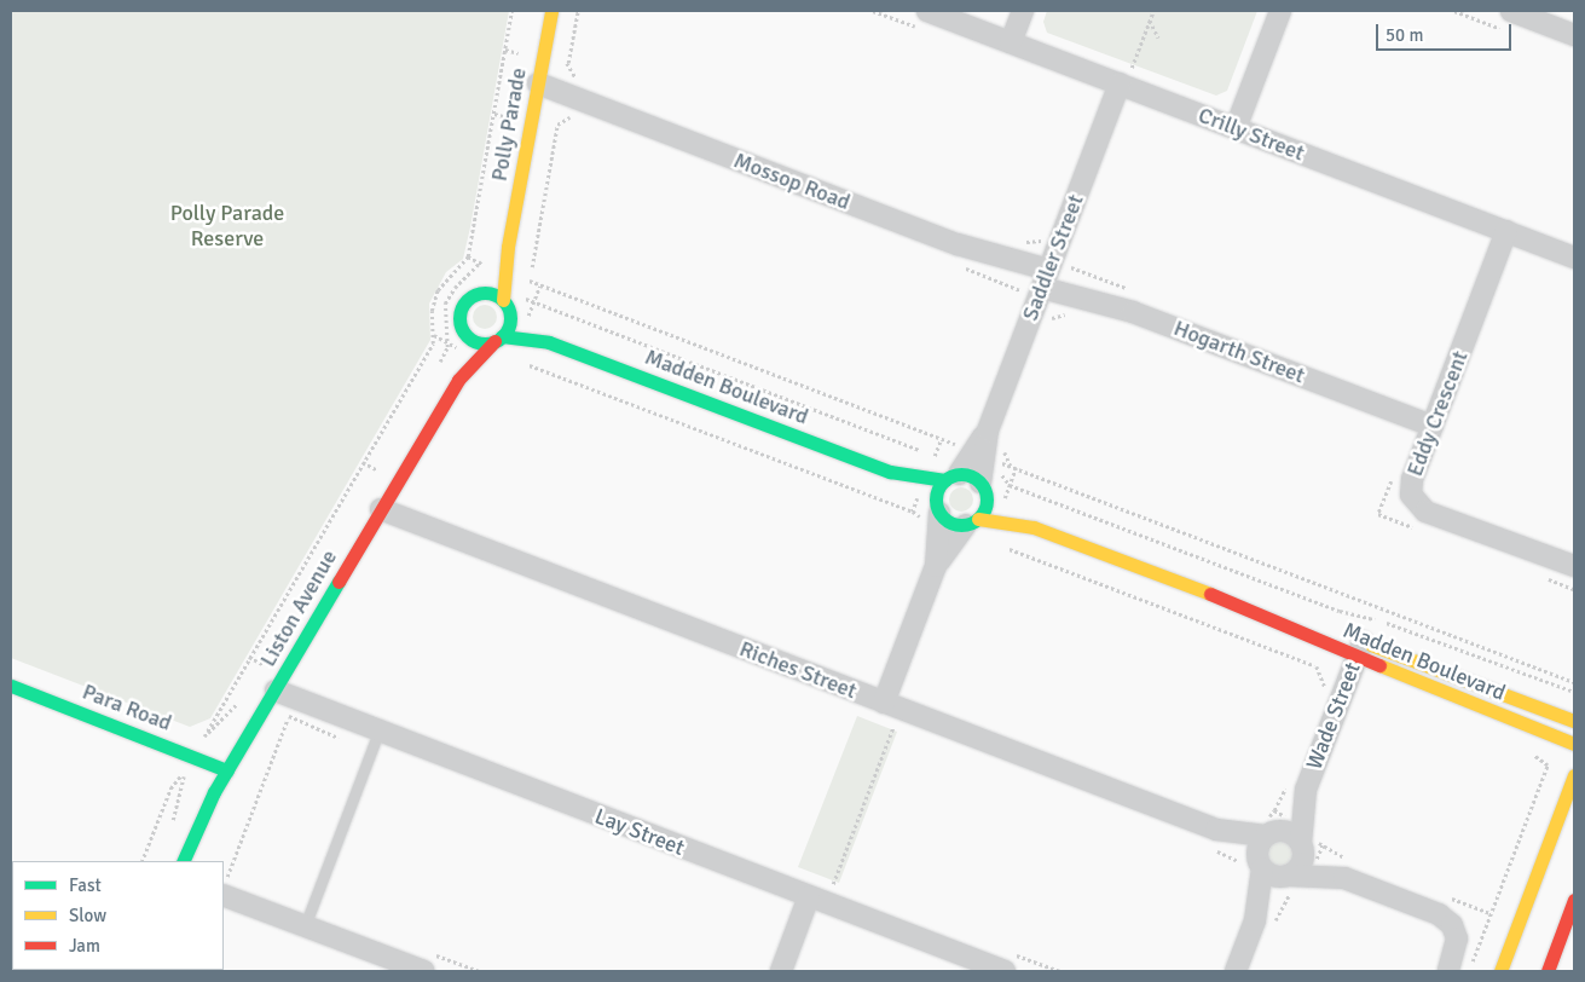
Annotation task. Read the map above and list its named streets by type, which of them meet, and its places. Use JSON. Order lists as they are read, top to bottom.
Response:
{
  "streets": {
    "street": [
      "Polly Parade",
      "Crilly Street",
      "Mossop Road",
      "Saddler Street",
      "Hogarth Street",
      "Madden Boulevard",
      "Eddy Crescent",
      "Liston Avenue",
      "Riches Street",
      "Para Road",
      "Wade Street",
      "Lay Street"
    ]
  },
  "crossings": [
    ["Polly Parade", "Mossop Road"],
    ["Polly Parade", "Madden Boulevard"],
    ["Polly Parade", "Liston Avenue"],
    ["Crilly Street", "Saddler Street"],
    ["Crilly Street", "Eddy Crescent"],
    ["Mossop Road", "Saddler Street"],
    ["Mossop Road", "Hogarth Street"],
    ["Saddler Street", "Hogarth Street"],
    ["Saddler Street", "Madden Boulevard"],
    ["Hogarth Street", "Eddy Crescent"],
    ["Madden Boulevard", "Liston Avenue"],
    ["Madden Boulevard", "Wade Street"],
    ["Liston Avenue", "Riches Street"],
    ["Liston Avenue", "Para Road"],
    ["Liston Avenue", "Lay Street"],
    ["Riches Street", "Wade Street"]
  ],
  "parks": ["Polly Parade Reserve"],
  "legend": ["Fast", "Slow", "Jam"],
  "scale_bar": "50 m"
}
